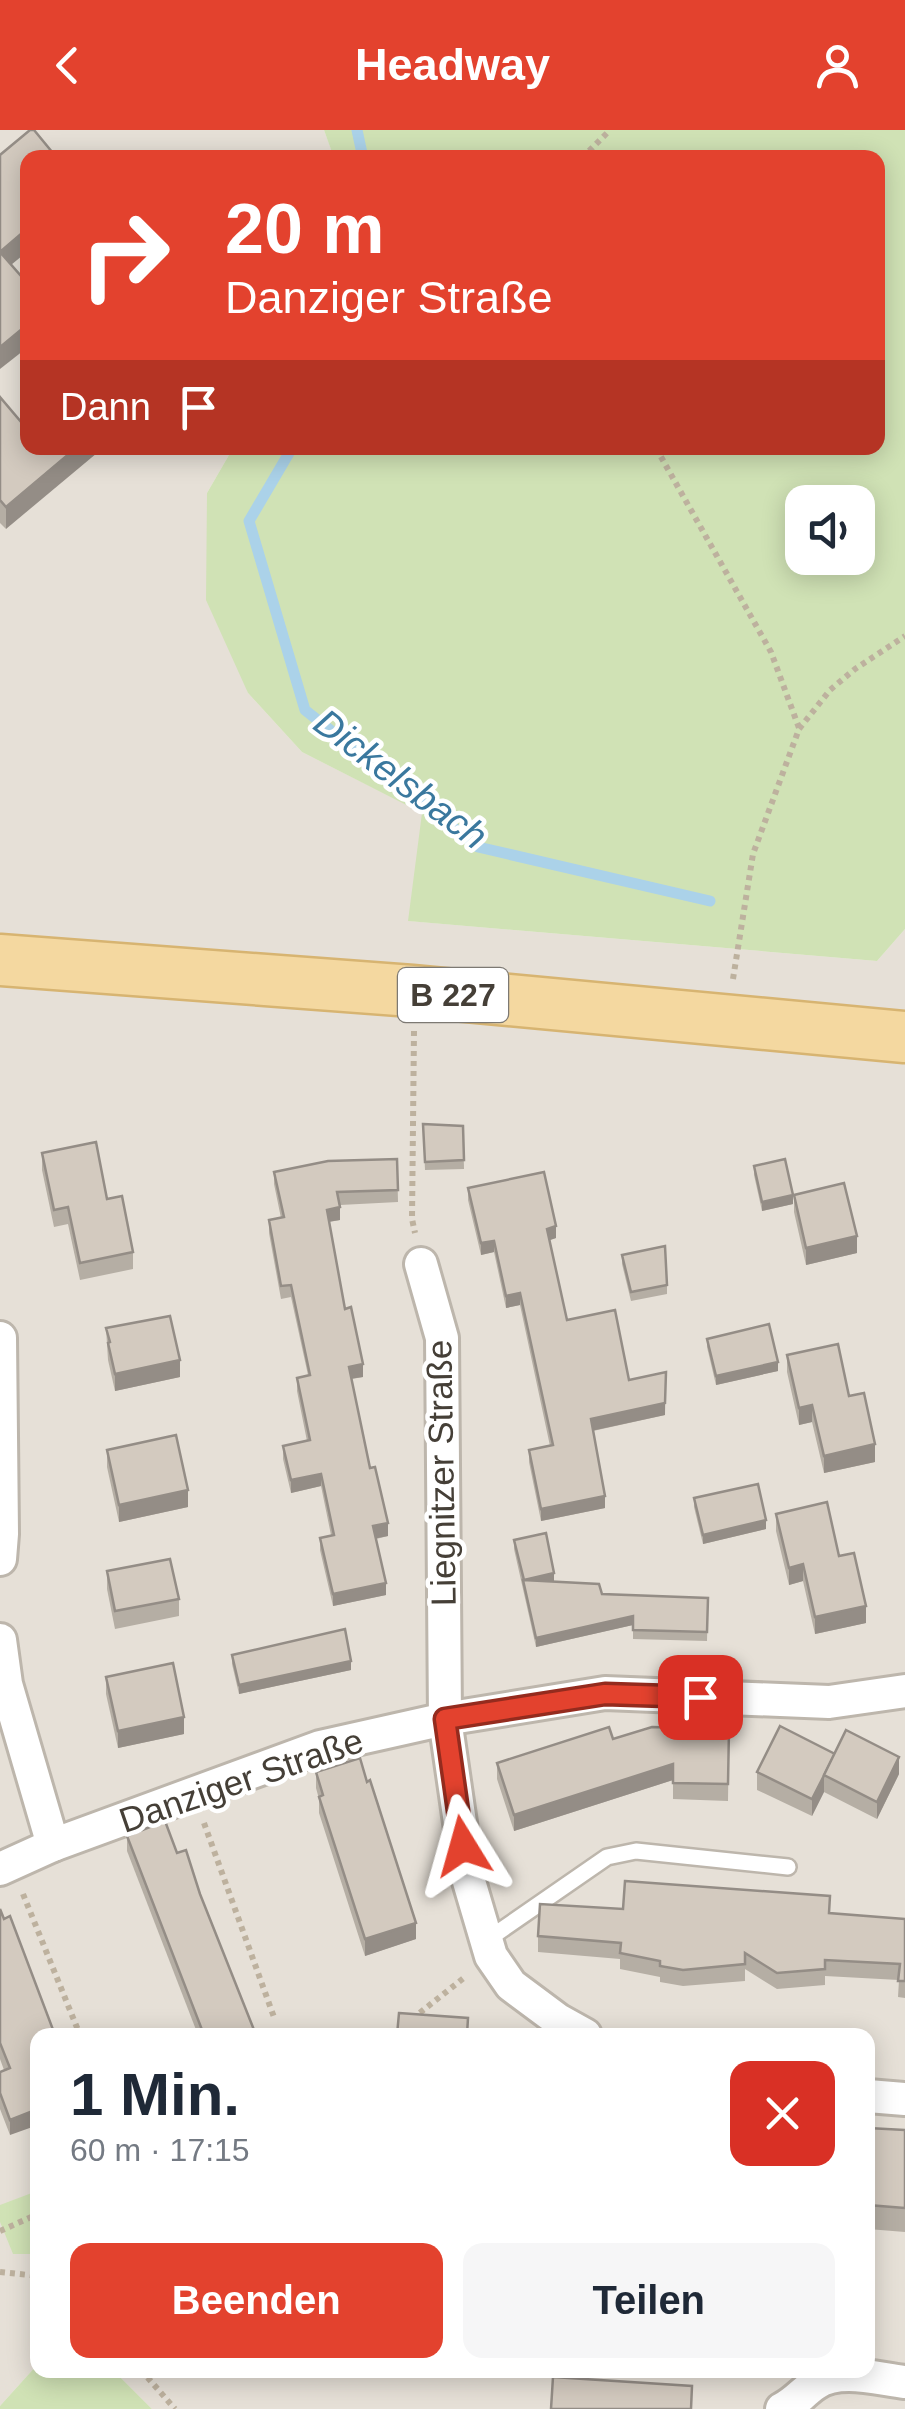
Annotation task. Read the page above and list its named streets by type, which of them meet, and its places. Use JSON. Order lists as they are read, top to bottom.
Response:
{
  "streets": {
    "main road": ["B 227"],
    "street": ["Liegnitzer Straße", "Danziger Straße"]
  },
  "crossings": [
    ["Liegnitzer Straße", "Danziger Straße"]
  ],
  "water": ["Dickelsbach"],
  "page": {
    "header": "Headway",
    "turn": ["20 m", "Danziger Straße"],
    "then": "Dann",
    "heading": ["1 Min.", "60 m · 17:15"],
    "buttons": ["Beenden", "Teilen"]
  }
}
